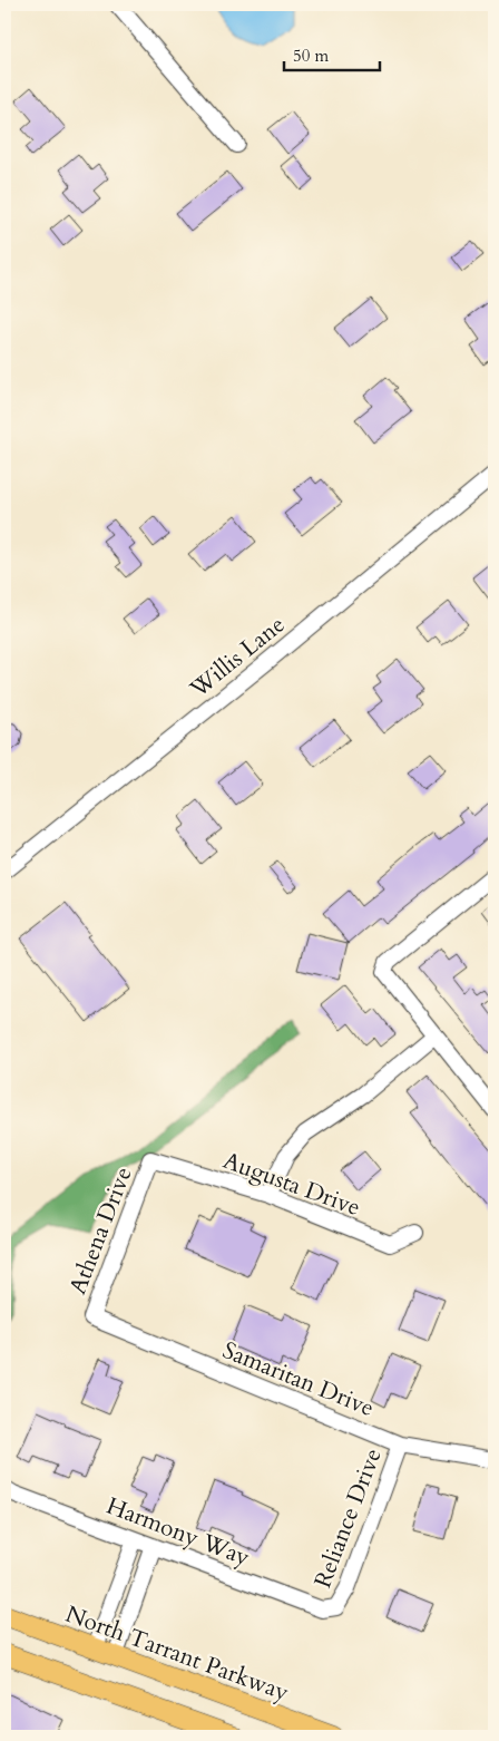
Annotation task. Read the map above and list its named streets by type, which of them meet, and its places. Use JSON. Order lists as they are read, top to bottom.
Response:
{
  "streets": {
    "main road": ["North Tarrant Parkway"],
    "street": [
      "Willis Lane",
      "Augusta Drive",
      "Athena Drive",
      "Samaritan Drive",
      "Reliance Drive",
      "Harmony Way"
    ]
  },
  "crossings": [
    ["Augusta Drive", "Athena Drive"],
    ["Athena Drive", "Samaritan Drive"],
    ["Samaritan Drive", "Reliance Drive"],
    ["Reliance Drive", "Harmony Way"]
  ],
  "scale_bar": "50 m"
}
